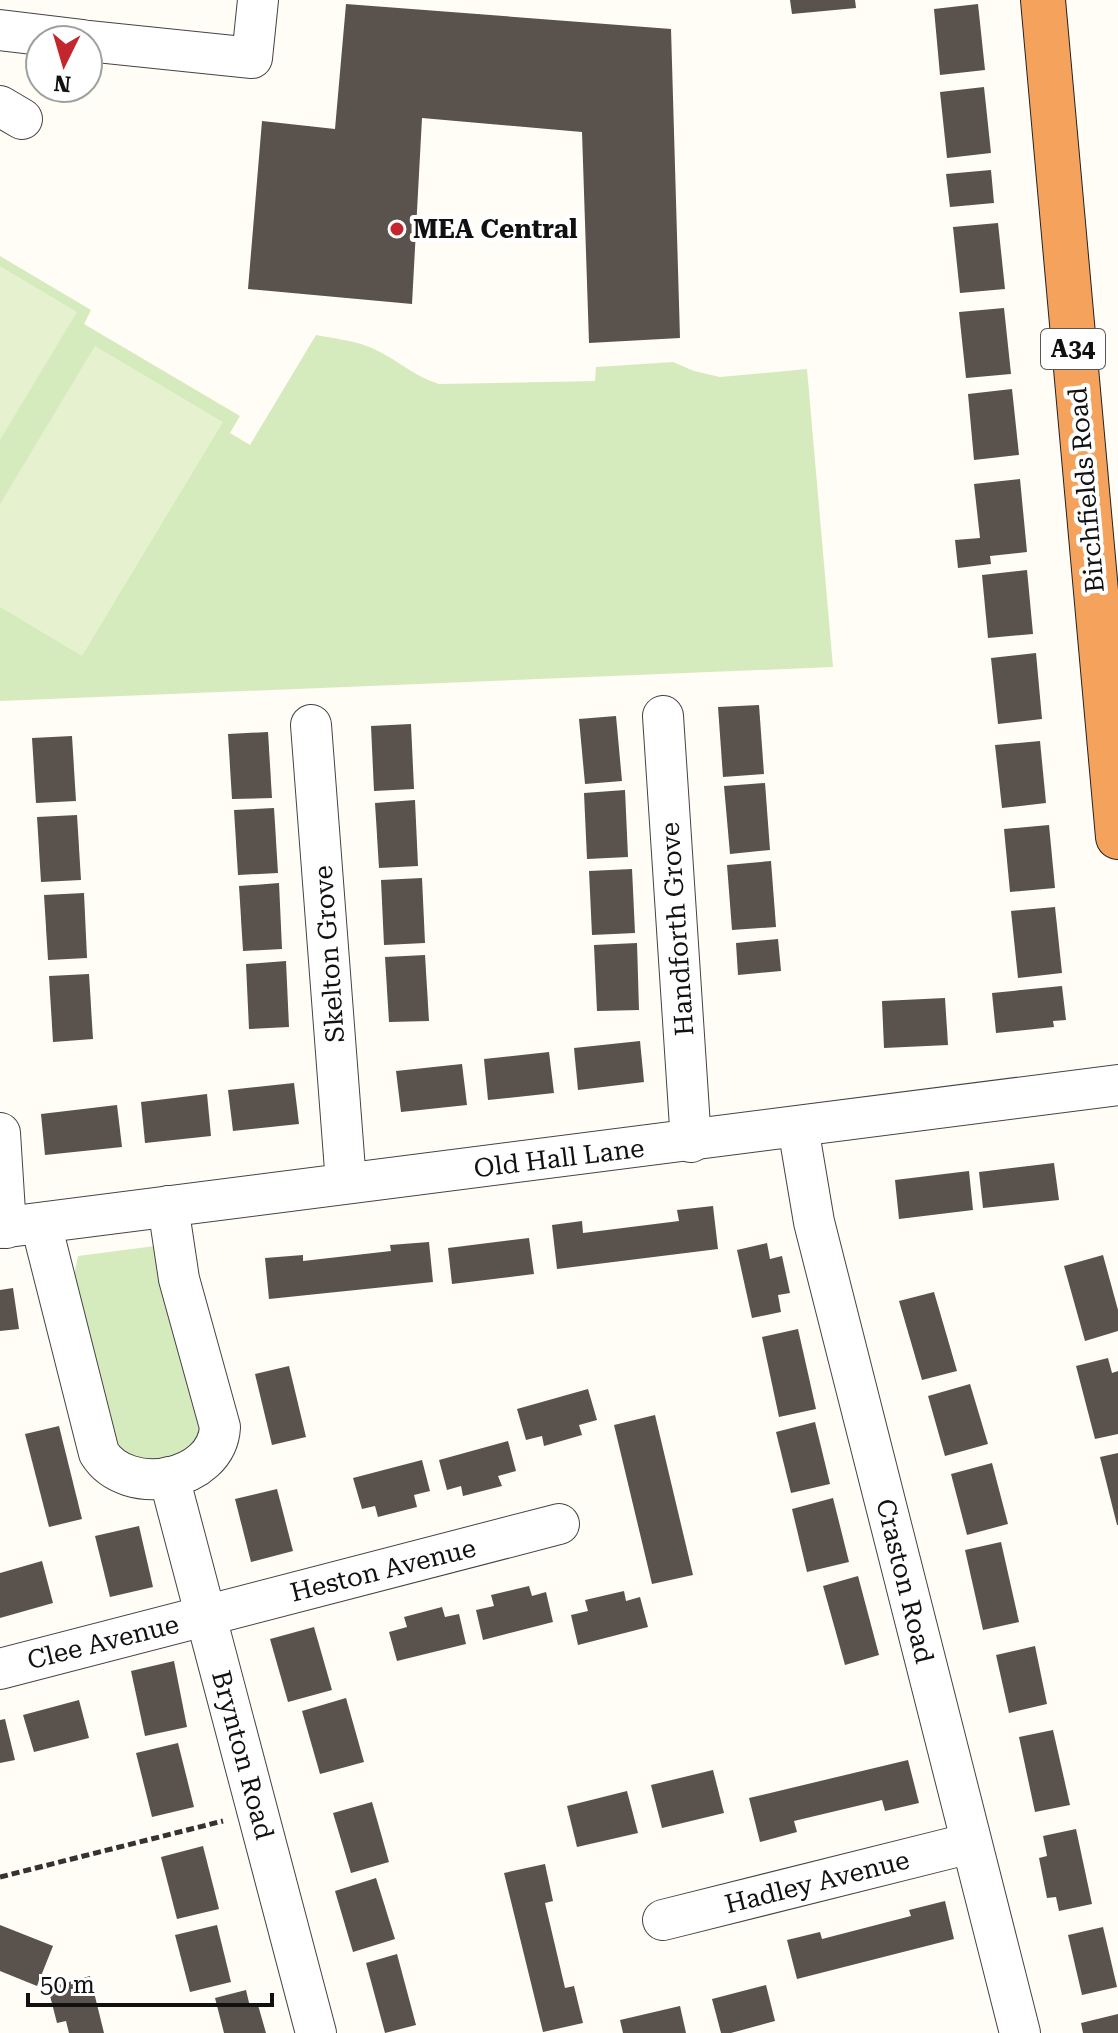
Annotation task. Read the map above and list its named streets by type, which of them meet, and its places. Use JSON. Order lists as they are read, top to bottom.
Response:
{
  "streets": {
    "highway": ["A34", "Birchfields Road"],
    "street": [
      "Handforth Grove",
      "Skelton Grove",
      "Old Hall Lane",
      "Heston Avenue",
      "Craston Road",
      "Clee Avenue",
      "Brynton Road",
      "Hadley Avenue"
    ]
  },
  "crossings": [
    ["Handforth Grove", "Old Hall Lane"],
    ["Skelton Grove", "Old Hall Lane"],
    ["Old Hall Lane", "Craston Road"],
    ["Heston Avenue", "Clee Avenue"],
    ["Heston Avenue", "Brynton Road"],
    ["Craston Road", "Hadley Avenue"],
    ["Clee Avenue", "Brynton Road"]
  ],
  "places": ["MEA Central"],
  "scale_bar": "50 m",
  "north": "bottom"
}
